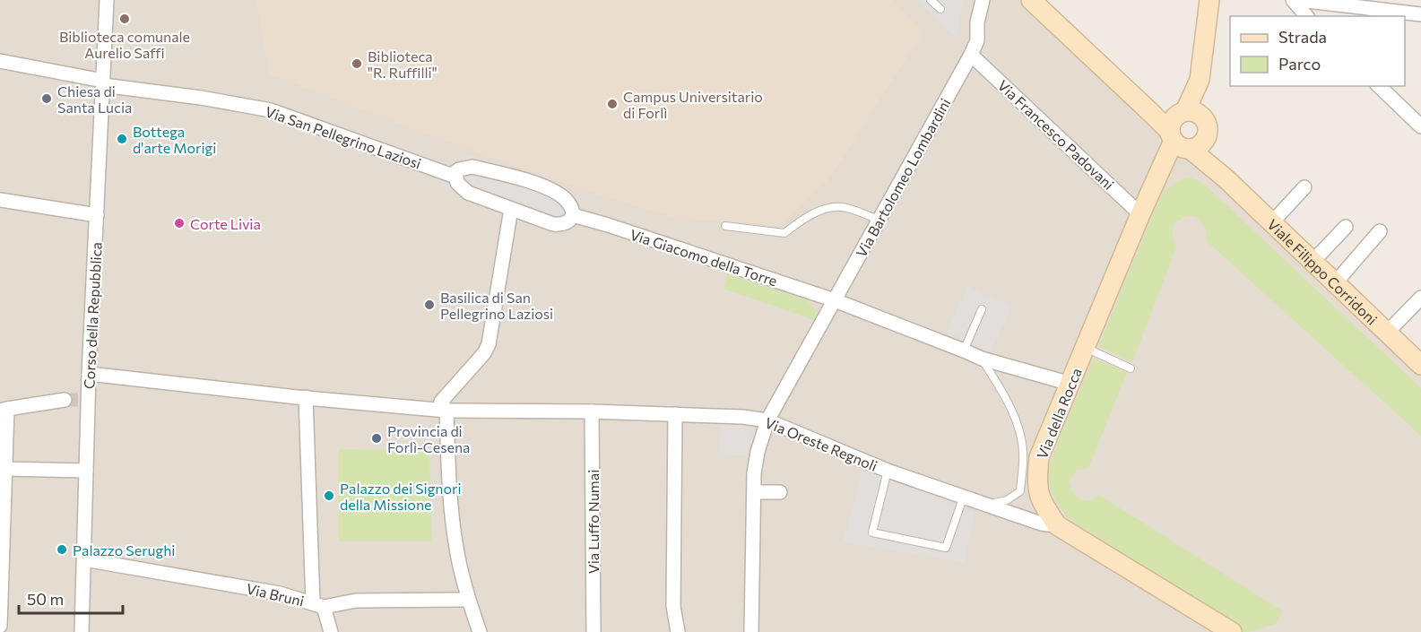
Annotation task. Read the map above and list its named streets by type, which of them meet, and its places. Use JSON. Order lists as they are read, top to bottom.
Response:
{
  "streets": {
    "main road": ["Viale Filippo Corridoni", "Via della Rocca"],
    "street": [
      "Via Francesco Padovani",
      "Via San Pellegrino Laziosi",
      "Via Bartolomeo Lombardini",
      "Via Giacomo della Torre",
      "Corso della Repubblica",
      "Via Oreste Regnoli",
      "Via Luffo Numai",
      "Via Bruni"
    ]
  },
  "crossings": [
    ["Via Francesco Padovani", "Via Bartolomeo Lombardini"],
    ["Via Francesco Padovani", "Via della Rocca"],
    ["Via San Pellegrino Laziosi", "Corso della Repubblica"],
    ["Via Bartolomeo Lombardini", "Via Giacomo della Torre"],
    ["Via Bartolomeo Lombardini", "Via Oreste Regnoli"],
    ["Via Giacomo della Torre", "Via della Rocca"],
    ["Viale Filippo Corridoni", "Via della Rocca"],
    ["Corso della Repubblica", "Via Oreste Regnoli"],
    ["Corso della Repubblica", "Via Bruni"],
    ["Via della Rocca", "Via Oreste Regnoli"],
    ["Via Oreste Regnoli", "Via Luffo Numai"]
  ],
  "places": [
    "Biblioteca comunale Aurelio Saffi",
    "Biblioteca \"R. Ruffilli\"",
    "Chiesa di Santa Lucia",
    "Campus Universitario di Forlì",
    "Bottega d'arte Morigi",
    "Corte Livia",
    "Basilica di San Pellegrino Laziosi",
    "Provincia di Forlì-Cesena",
    "Palazzo dei Signori della Missione",
    "Palazzo Serughi"
  ],
  "legend": ["Strada", "Parco"],
  "scale_bar": "50 m"
}
